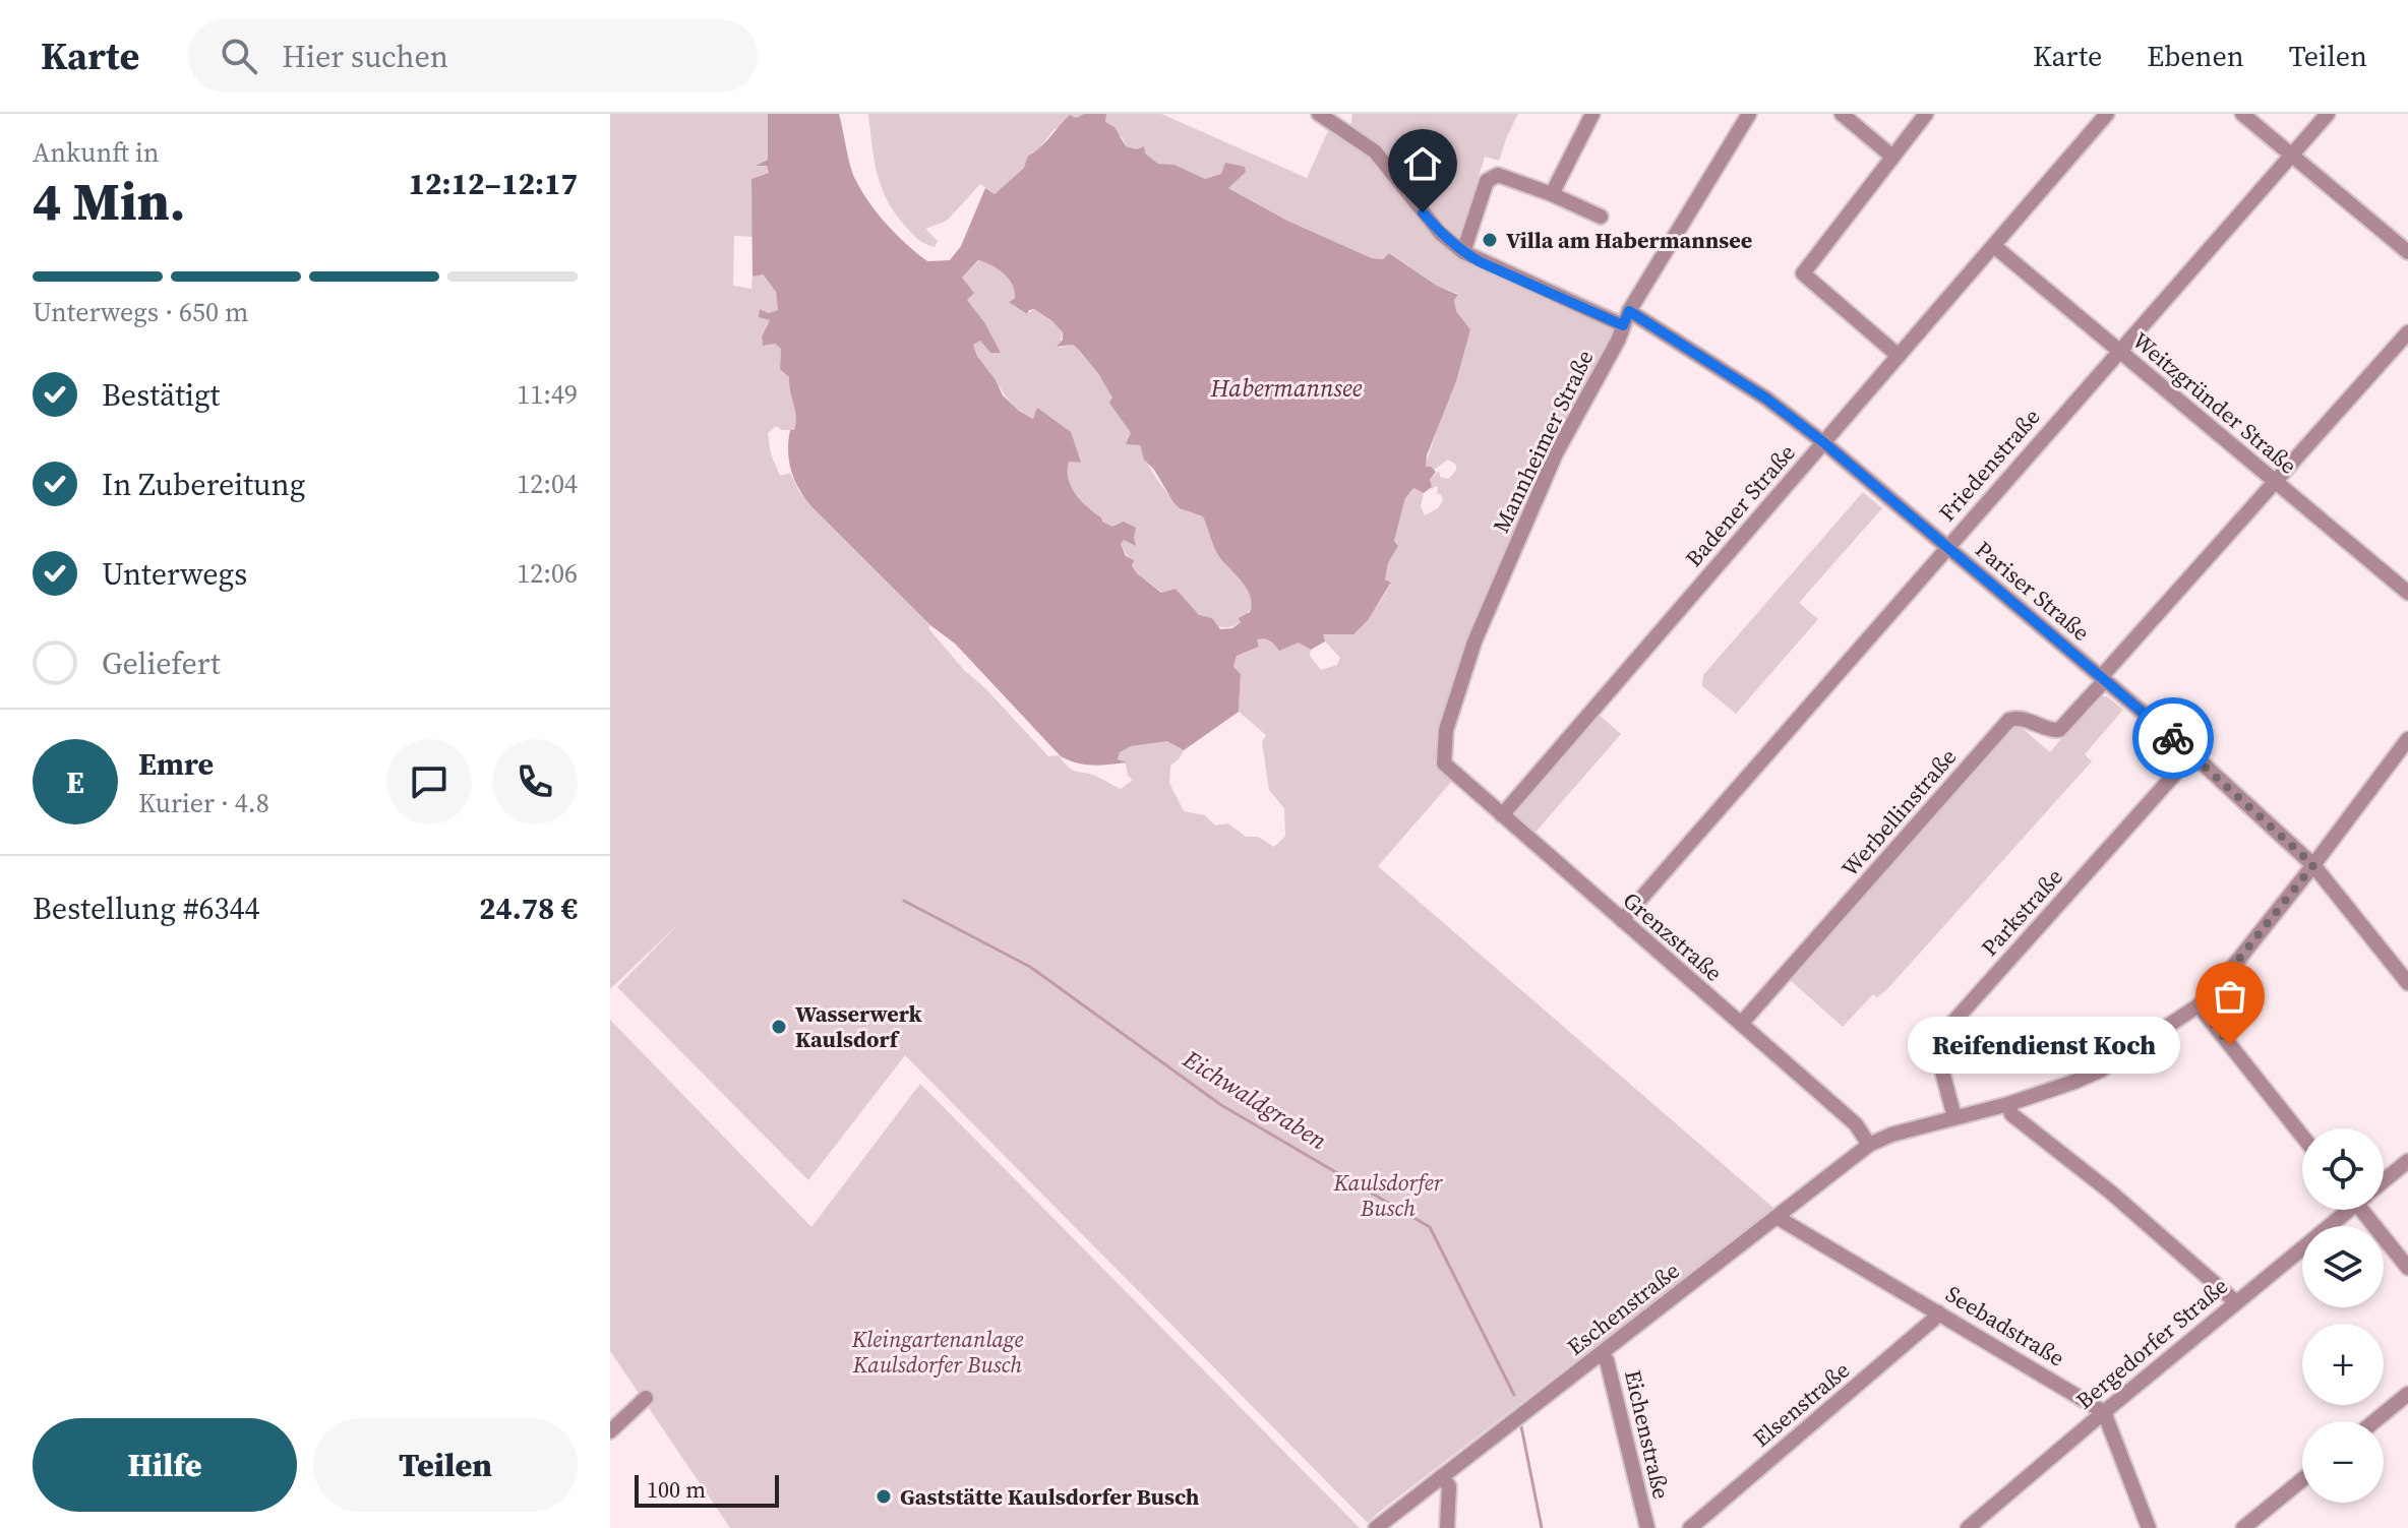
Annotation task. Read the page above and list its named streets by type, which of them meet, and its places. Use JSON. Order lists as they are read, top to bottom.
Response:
{
  "streets": {
    "street": [
      "Weitzgründer Straße",
      "Mannheimer Straße",
      "Friedenstraße",
      "Badener Straße",
      "Pariser Straße",
      "Werbellinstraße",
      "Parkstraße",
      "Grenzstraße",
      "Eschenstraße",
      "Seebadstraße",
      "Bergedorfer Straße",
      "Elsenstraße",
      "Eichenstraße"
    ]
  },
  "crossings": [
    ["Weitzgründer Straße", "Friedenstraße"],
    ["Weitzgründer Straße", "Badener Straße"],
    ["Weitzgründer Straße", "Werbellinstraße"],
    ["Mannheimer Straße", "Pariser Straße"],
    ["Mannheimer Straße", "Grenzstraße"],
    ["Friedenstraße", "Pariser Straße"],
    ["Friedenstraße", "Grenzstraße"],
    ["Badener Straße", "Pariser Straße"],
    ["Badener Straße", "Grenzstraße"],
    ["Pariser Straße", "Werbellinstraße"],
    ["Pariser Straße", "Parkstraße"],
    ["Pariser Straße", "Eschenstraße"],
    ["Werbellinstraße", "Grenzstraße"],
    ["Parkstraße", "Eschenstraße"],
    ["Grenzstraße", "Eschenstraße"],
    ["Eschenstraße", "Seebadstraße"],
    ["Eschenstraße", "Eichenstraße"],
    ["Seebadstraße", "Bergedorfer Straße"],
    ["Seebadstraße", "Elsenstraße"]
  ],
  "water": ["Habermannsee", "Eichwaldgraben"],
  "parks": ["Kaulsdorfer Busch", "Kleingartenanlage Kaulsdorfer Busch"],
  "places": [
    "Villa am Habermannsee",
    "Wasserwerk Kaulsdorf",
    "Reifendienst Koch",
    "Gaststätte Kaulsdorfer Busch"
  ],
  "scale_bar": "100 m",
  "page": {
    "header": "Karte",
    "search": "Hier suchen",
    "nav": ["Karte", "Ebenen", "Teilen"],
    "heading": ["4 Min.", "Ankunft in", "12:12–12:17"],
    "panel": [
      "Emre",
      "Kurier · 4.8",
      "Bestellung #6344",
      "24.78 €"
    ],
    "bar": "Unterwegs · 650 m",
    "list": [
      ["Bestätigt", "11:49"],
      ["In Zubereitung", "12:04"],
      ["Unterwegs", "12:06"],
      "Geliefert"
    ],
    "round": "E",
    "bubble": "Reifendienst Koch",
    "map_buttons": ["+", "−"],
    "buttons": ["Hilfe", "Teilen"],
    "scale": "100 m"
  }
}
